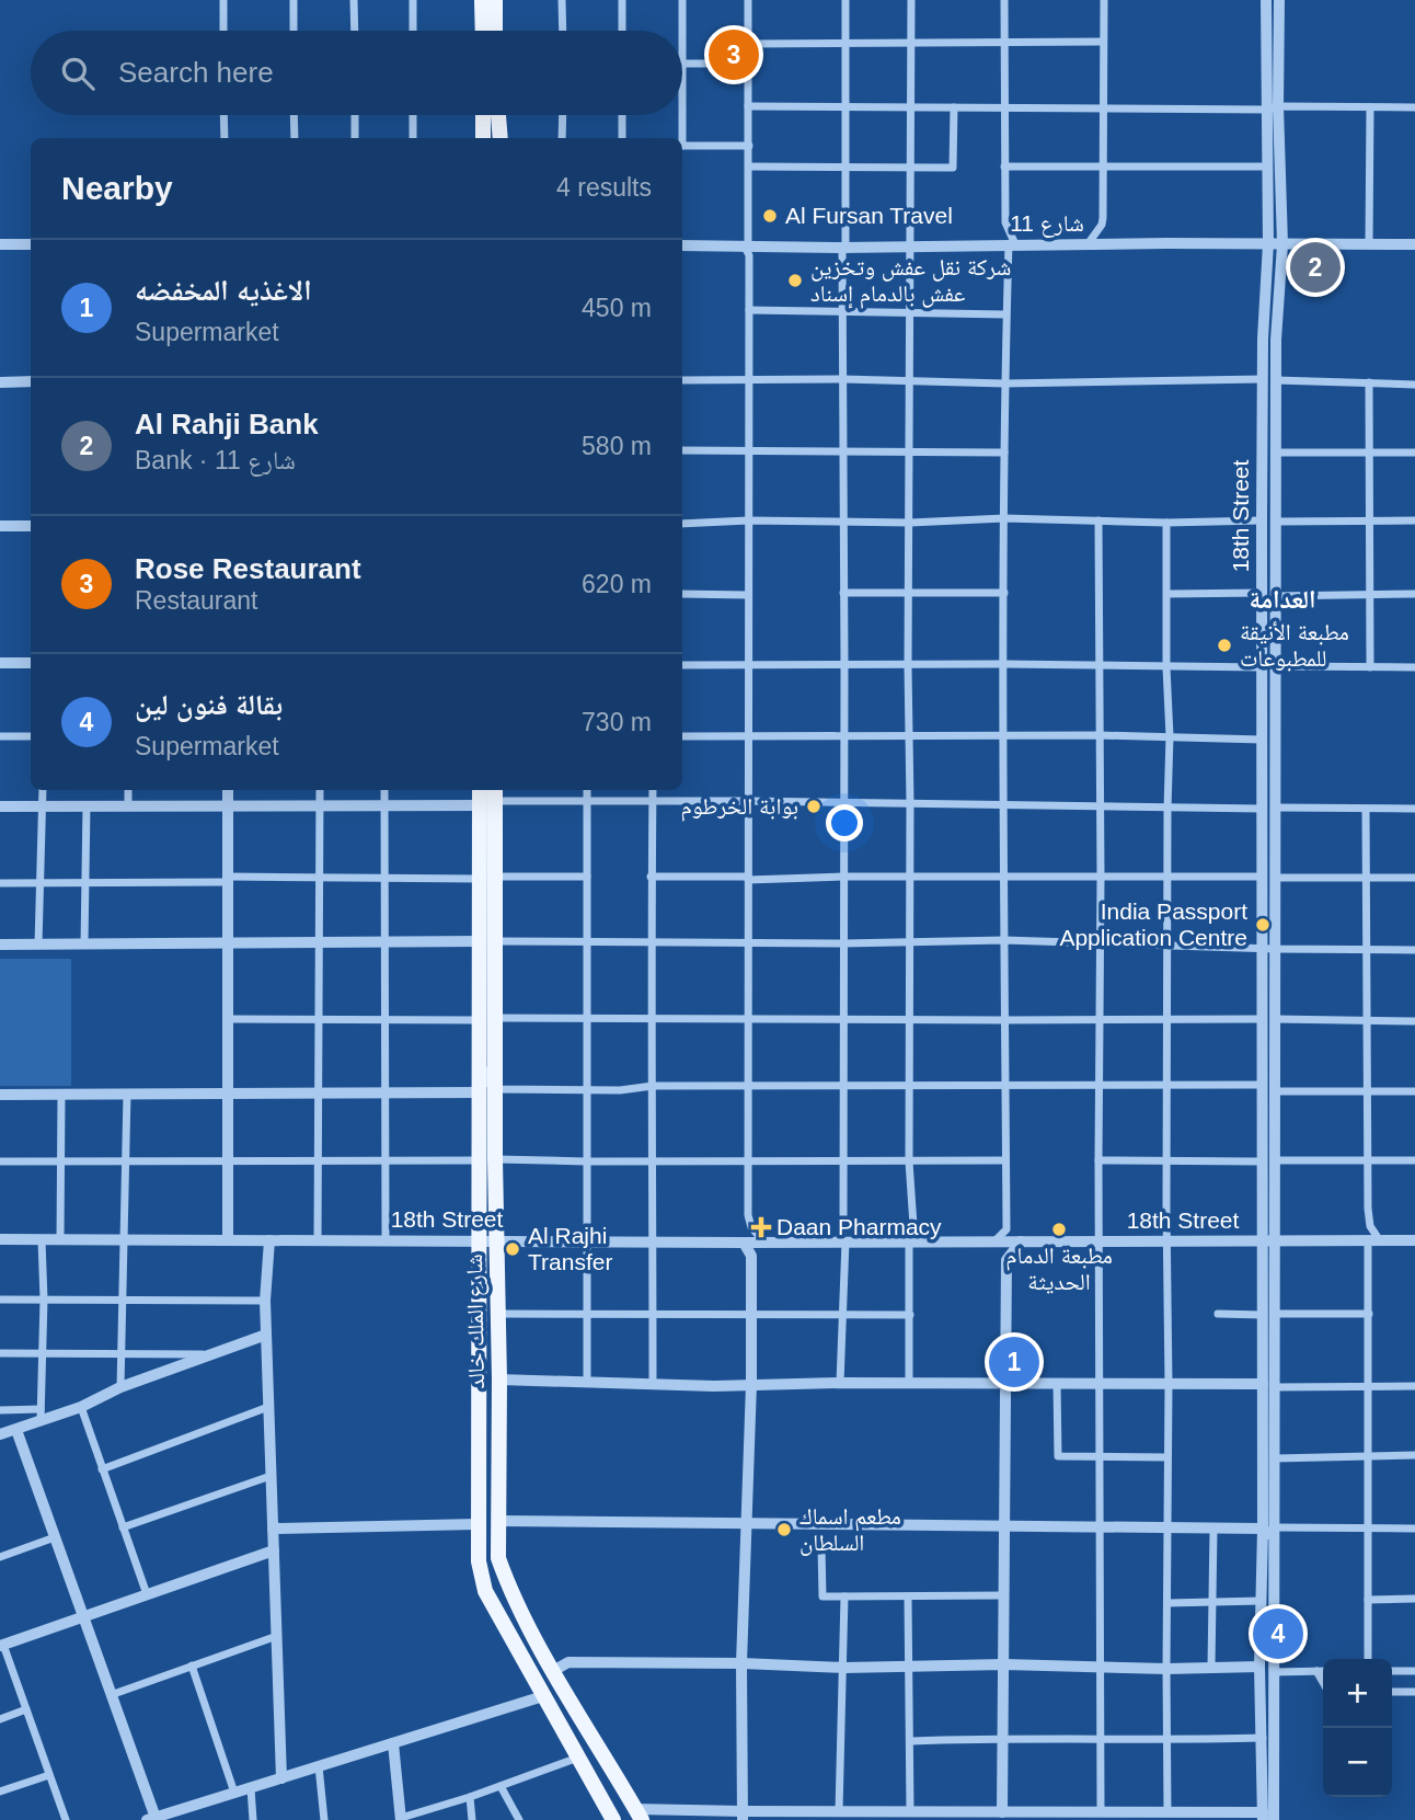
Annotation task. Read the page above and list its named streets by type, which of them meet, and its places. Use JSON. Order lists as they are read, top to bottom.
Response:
{
  "streets": {
    "main road": ["شارع الملك خالد"],
    "street": ["شارع 11", "18th Street"]
  },
  "crossings": [
    ["شارع 11", "18th Street"],
    ["18th Street", "شارع الملك خالد"]
  ],
  "districts": ["العدامة"],
  "places": {
    "other": [
      "Al Fursan Travel",
      "شركة نقل عفش وتخزين عفش بالدمام إسناد",
      "مطبعة الأنيقة للمطبوعات",
      "بوابة الخرطوم",
      "India Passport Application Centre",
      "مطبعة الدمام الحديثة",
      "Al Rajhi Transfer",
      "مطعم اسماك السلطان"
    ],
    "health": ["Daan Pharmacy"]
  },
  "page": {
    "pins": [
      "3",
      "2",
      "1",
      "4"
    ],
    "search": "Search here",
    "heading": ["Nearby", "4 results"],
    "list": [
      {
        "mark": "1",
        "name": "الاغذيه المخفضه",
        "note": "Supermarket",
        "value": "450 m"
      },
      {
        "mark": "2",
        "name": "Al Rahji Bank",
        "note": "Bank · شارع 11",
        "value": "580 m"
      },
      {
        "mark": "3",
        "name": "Rose Restaurant",
        "note": "Restaurant",
        "value": "620 m"
      },
      {
        "mark": "4",
        "name": "بقالة فنون لين",
        "note": "Supermarket",
        "value": "730 m"
      }
    ],
    "map_buttons": ["+", "−"]
  }
}
